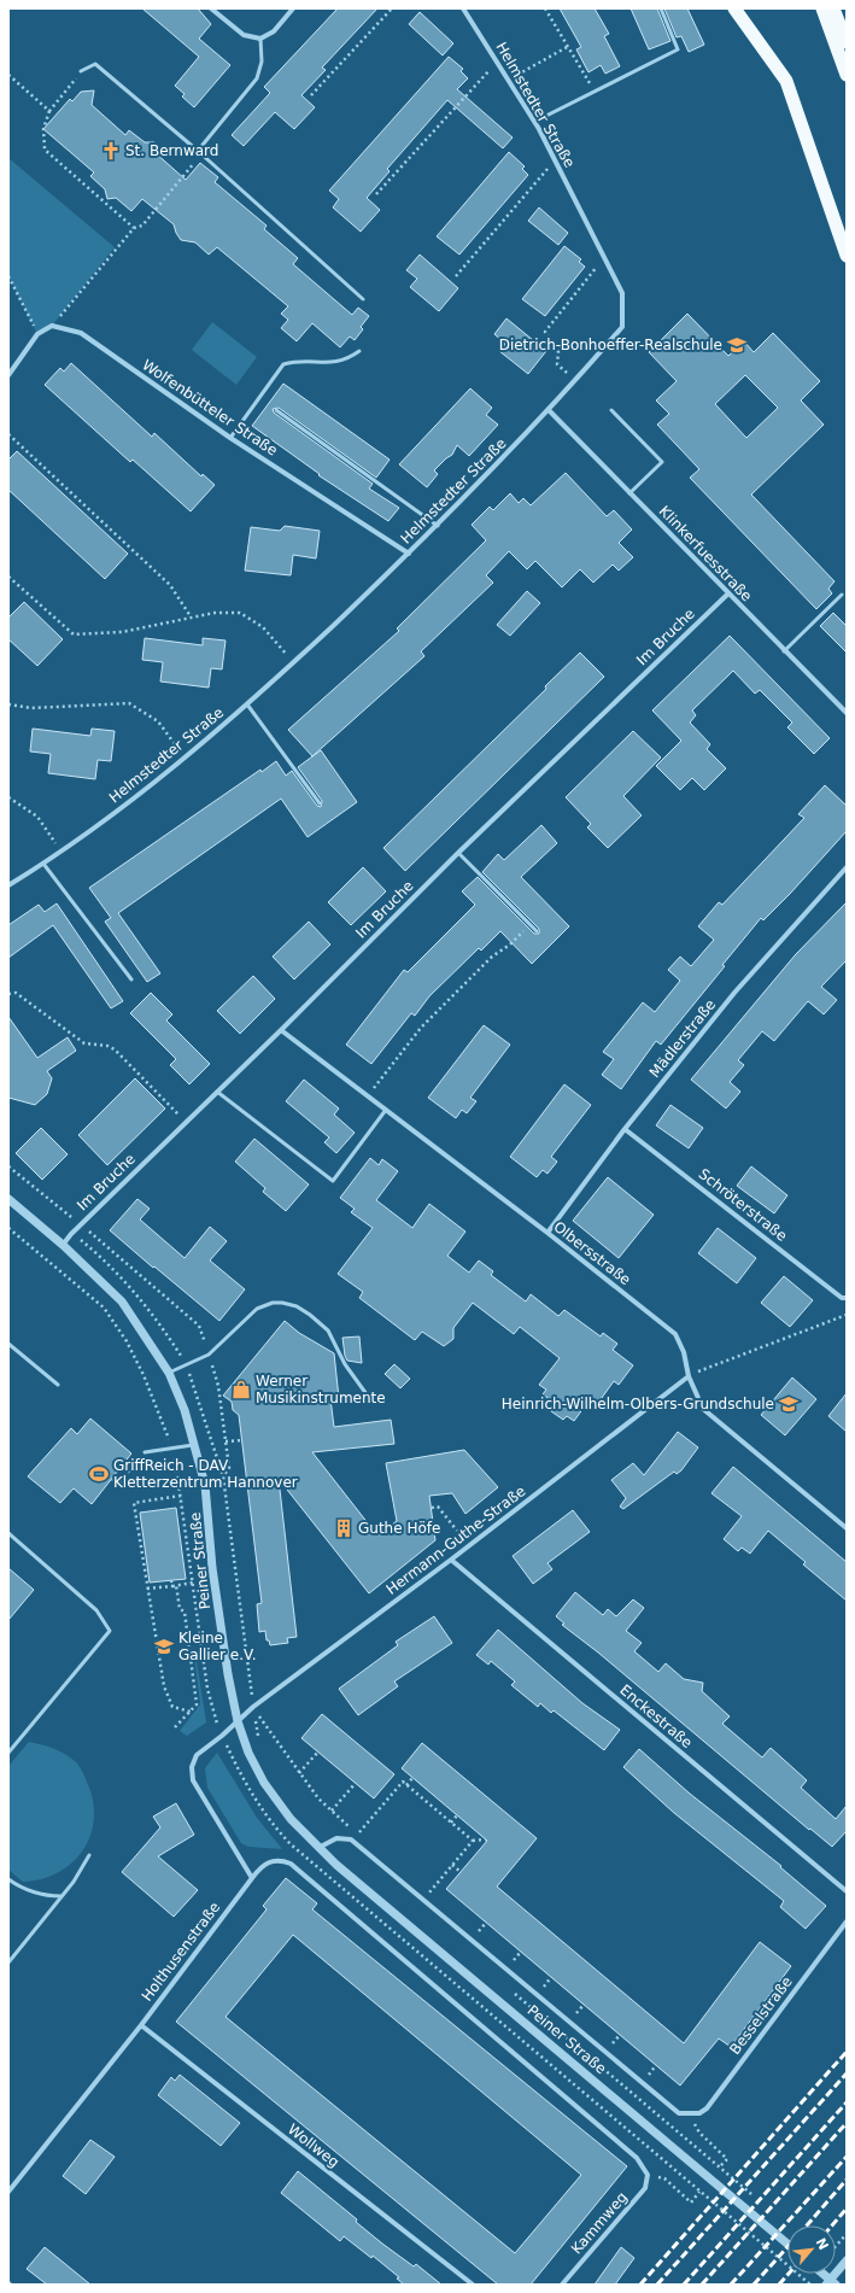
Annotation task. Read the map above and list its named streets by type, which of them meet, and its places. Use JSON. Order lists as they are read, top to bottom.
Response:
{
  "streets": {
    "street": [
      "Helmstedter Straße",
      "Wolfenbütteler Straße",
      "Klinkerfuesstraße",
      "Im Bruche",
      "Mädlerstraße",
      "Schröterstraße",
      "Olbersstraße",
      "Hermann-Guthe-Straße",
      "Peiner Straße",
      "Enckestraße",
      "Holthusenstraße",
      "Besselstraße",
      "Wollweg",
      "Kammweg"
    ]
  },
  "crossings": [
    ["Helmstedter Straße", "Wolfenbütteler Straße"],
    ["Helmstedter Straße", "Klinkerfuesstraße"],
    ["Klinkerfuesstraße", "Im Bruche"],
    ["Im Bruche", "Olbersstraße"],
    ["Im Bruche", "Peiner Straße"],
    ["Mädlerstraße", "Schröterstraße"],
    ["Mädlerstraße", "Olbersstraße"],
    ["Olbersstraße", "Hermann-Guthe-Straße"],
    ["Hermann-Guthe-Straße", "Peiner Straße"],
    ["Hermann-Guthe-Straße", "Enckestraße"],
    ["Peiner Straße", "Besselstraße"],
    ["Holthusenstraße", "Wollweg"],
    ["Holthusenstraße", "Kammweg"]
  ],
  "places": {
    "church": ["St. Bernward"],
    "school or university": ["Dietrich-Bonhoeffer-Realschule", "Heinrich-Wilhelm-Olbers-Grundschule", "Kleine Gallier e.V."],
    "shop": ["Werner Musikinstrumente"],
    "sports": ["GriffReich - DAV Kletterzentrum Hannover"],
    "building": ["Guthe Höfe"]
  },
  "north": "top right"
}
